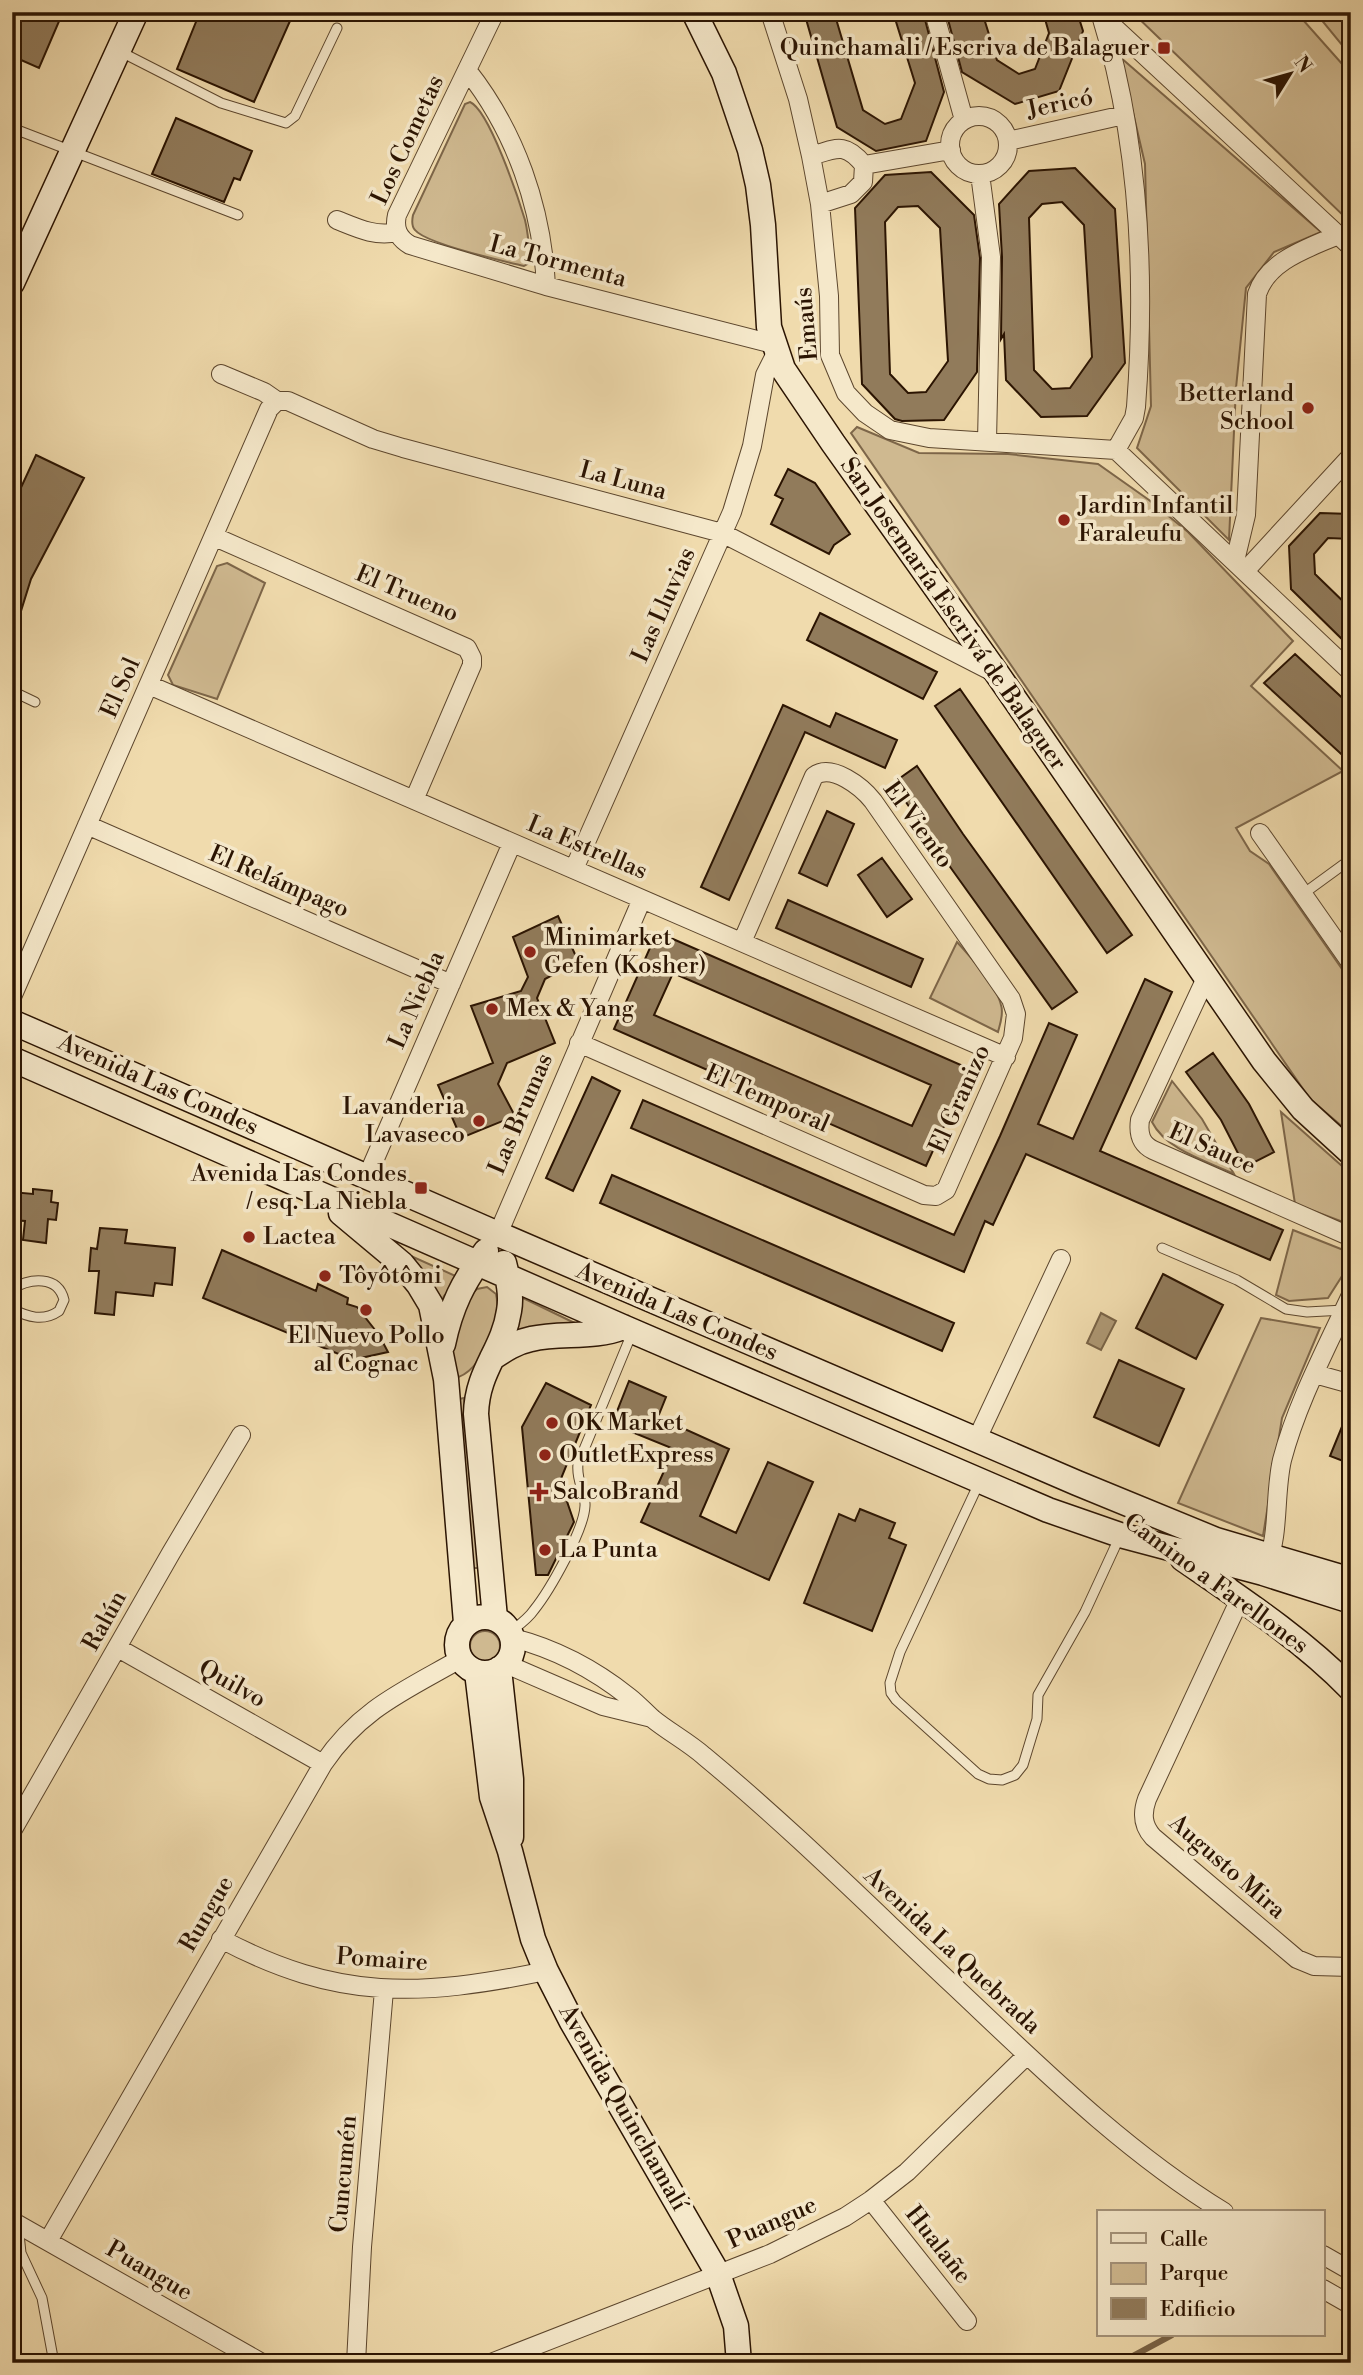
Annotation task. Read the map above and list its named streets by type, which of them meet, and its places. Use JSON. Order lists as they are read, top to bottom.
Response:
{
  "streets": {
    "street": [
      "Jericó",
      "Los Cometas",
      "La Tormenta",
      "Emaús",
      "La Luna",
      "El Trueno",
      "Las Lluvias",
      "San Josemaría Escrivá de Balaguer",
      "El Sol",
      "El Viento",
      "La Estrellas",
      "El Relámpago",
      "La Niebla",
      "Avenida Las Condes",
      "El Temporal",
      "El Granizo",
      "Las Brumas",
      "El Sauce",
      "Camino a Farellones",
      "Ralún",
      "Quilvo",
      "Augusto Mira",
      "Rungue",
      "Avenida La Quebrada",
      "Pomaire",
      "Avenida Quinchamalí",
      "Cuncumén",
      "Puangue",
      "Hualañe"
    ]
  },
  "crossings": [
    ["Los Cometas", "La Tormenta"],
    ["La Tormenta", "Las Lluvias"],
    ["La Tormenta", "San Josemaría Escrivá de Balaguer"],
    ["La Luna", "Las Lluvias"],
    ["La Luna", "San Josemaría Escrivá de Balaguer"],
    ["La Luna", "El Sol"],
    ["El Trueno", "El Sol"],
    ["El Trueno", "La Estrellas"],
    ["Las Lluvias", "San Josemaría Escrivá de Balaguer"],
    ["Las Lluvias", "La Estrellas"],
    ["San Josemaría Escrivá de Balaguer", "El Sauce"],
    ["El Sol", "La Estrellas"],
    ["El Sol", "El Relámpago"],
    ["El Viento", "La Estrellas"],
    ["El Viento", "El Granizo"],
    ["La Estrellas", "La Niebla"],
    ["La Estrellas", "El Granizo"],
    ["La Estrellas", "Las Brumas"],
    ["El Relámpago", "La Niebla"],
    ["La Niebla", "Avenida Las Condes"],
    ["Avenida Las Condes", "Las Brumas"],
    ["Avenida Las Condes", "Camino a Farellones"],
    ["El Temporal", "El Granizo"],
    ["El Temporal", "Las Brumas"],
    ["Camino a Farellones", "Augusto Mira"],
    ["Ralún", "Quilvo"],
    ["Quilvo", "Rungue"],
    ["Rungue", "Avenida La Quebrada"],
    ["Rungue", "Pomaire"],
    ["Rungue", "Avenida Quinchamalí"],
    ["Rungue", "Puangue"],
    ["Avenida La Quebrada", "Avenida Quinchamalí"],
    ["Avenida La Quebrada", "Puangue"],
    ["Pomaire", "Avenida Quinchamalí"],
    ["Pomaire", "Cuncumén"],
    ["Avenida Quinchamalí", "Puangue"],
    ["Puangue", "Hualañe"]
  ],
  "places": {
    "transit": ["Quinchamali / Escriva de Balaguer", "Avenida Las Condes / esq. La Niebla"],
    "other": [
      "Betterland School",
      "Jardin Infantil Faraleufu",
      "Minimarket Gefen (Kosher)",
      "Mex & Yang",
      "Lavanderia Lavaseco",
      "Lactea",
      "Tôyôtômi",
      "El Nuevo Pollo al Cognac",
      "OK Market",
      "OutletExpress",
      "La Punta"
    ],
    "health": ["SalcoBrand"]
  },
  "legend": ["Calle", "Parque", "Edificio"],
  "north": "top right"
}
